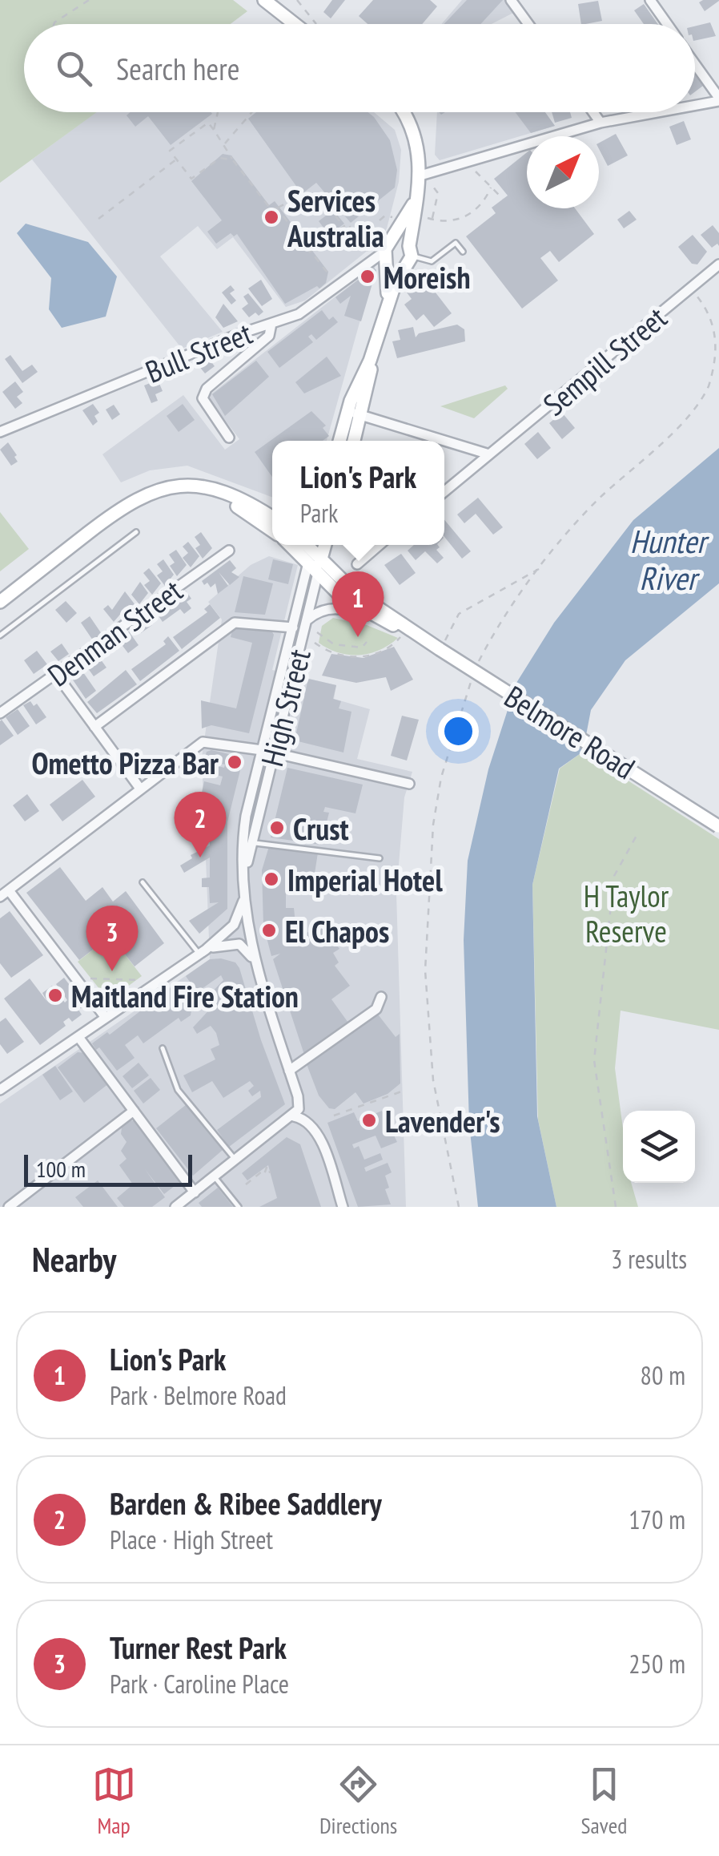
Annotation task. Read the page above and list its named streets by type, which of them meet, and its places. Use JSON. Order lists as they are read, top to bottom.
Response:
{
  "streets": {
    "main road": ["High Street", "Belmore Road"],
    "street": ["Bull Street", "Sempill Street", "Denman Street"]
  },
  "crossings": [
    ["High Street", "Belmore Road"]
  ],
  "water": ["Hunter River"],
  "parks": ["H Taylor Reserve"],
  "places": [
    "Services Australia",
    "Moreish",
    "Ometto Pizza Bar",
    "Crust",
    "Imperial Hotel",
    "El Chapos",
    "Maitland Fire Station",
    "Lavender's"
  ],
  "scale_bar": "100 m",
  "north": "top right",
  "page": {
    "search": "Search here",
    "popup": ["Lion's Park", "Park"],
    "pins": ["1", "2", "3"],
    "scale": "100 m",
    "heading": ["Nearby", "3 results"],
    "list": [
      {
        "mark": "1",
        "name": "Lion's Park",
        "note": "Park · Belmore Road",
        "value": "80 m"
      },
      {
        "mark": "2",
        "name": "Barden & Ribee Saddlery",
        "note": "Place · High Street",
        "value": "170 m"
      },
      {
        "mark": "3",
        "name": "Turner Rest Park",
        "note": "Park · Caroline Place",
        "value": "250 m"
      }
    ],
    "nav": ["Map", "Directions", "Saved"]
  }
}
